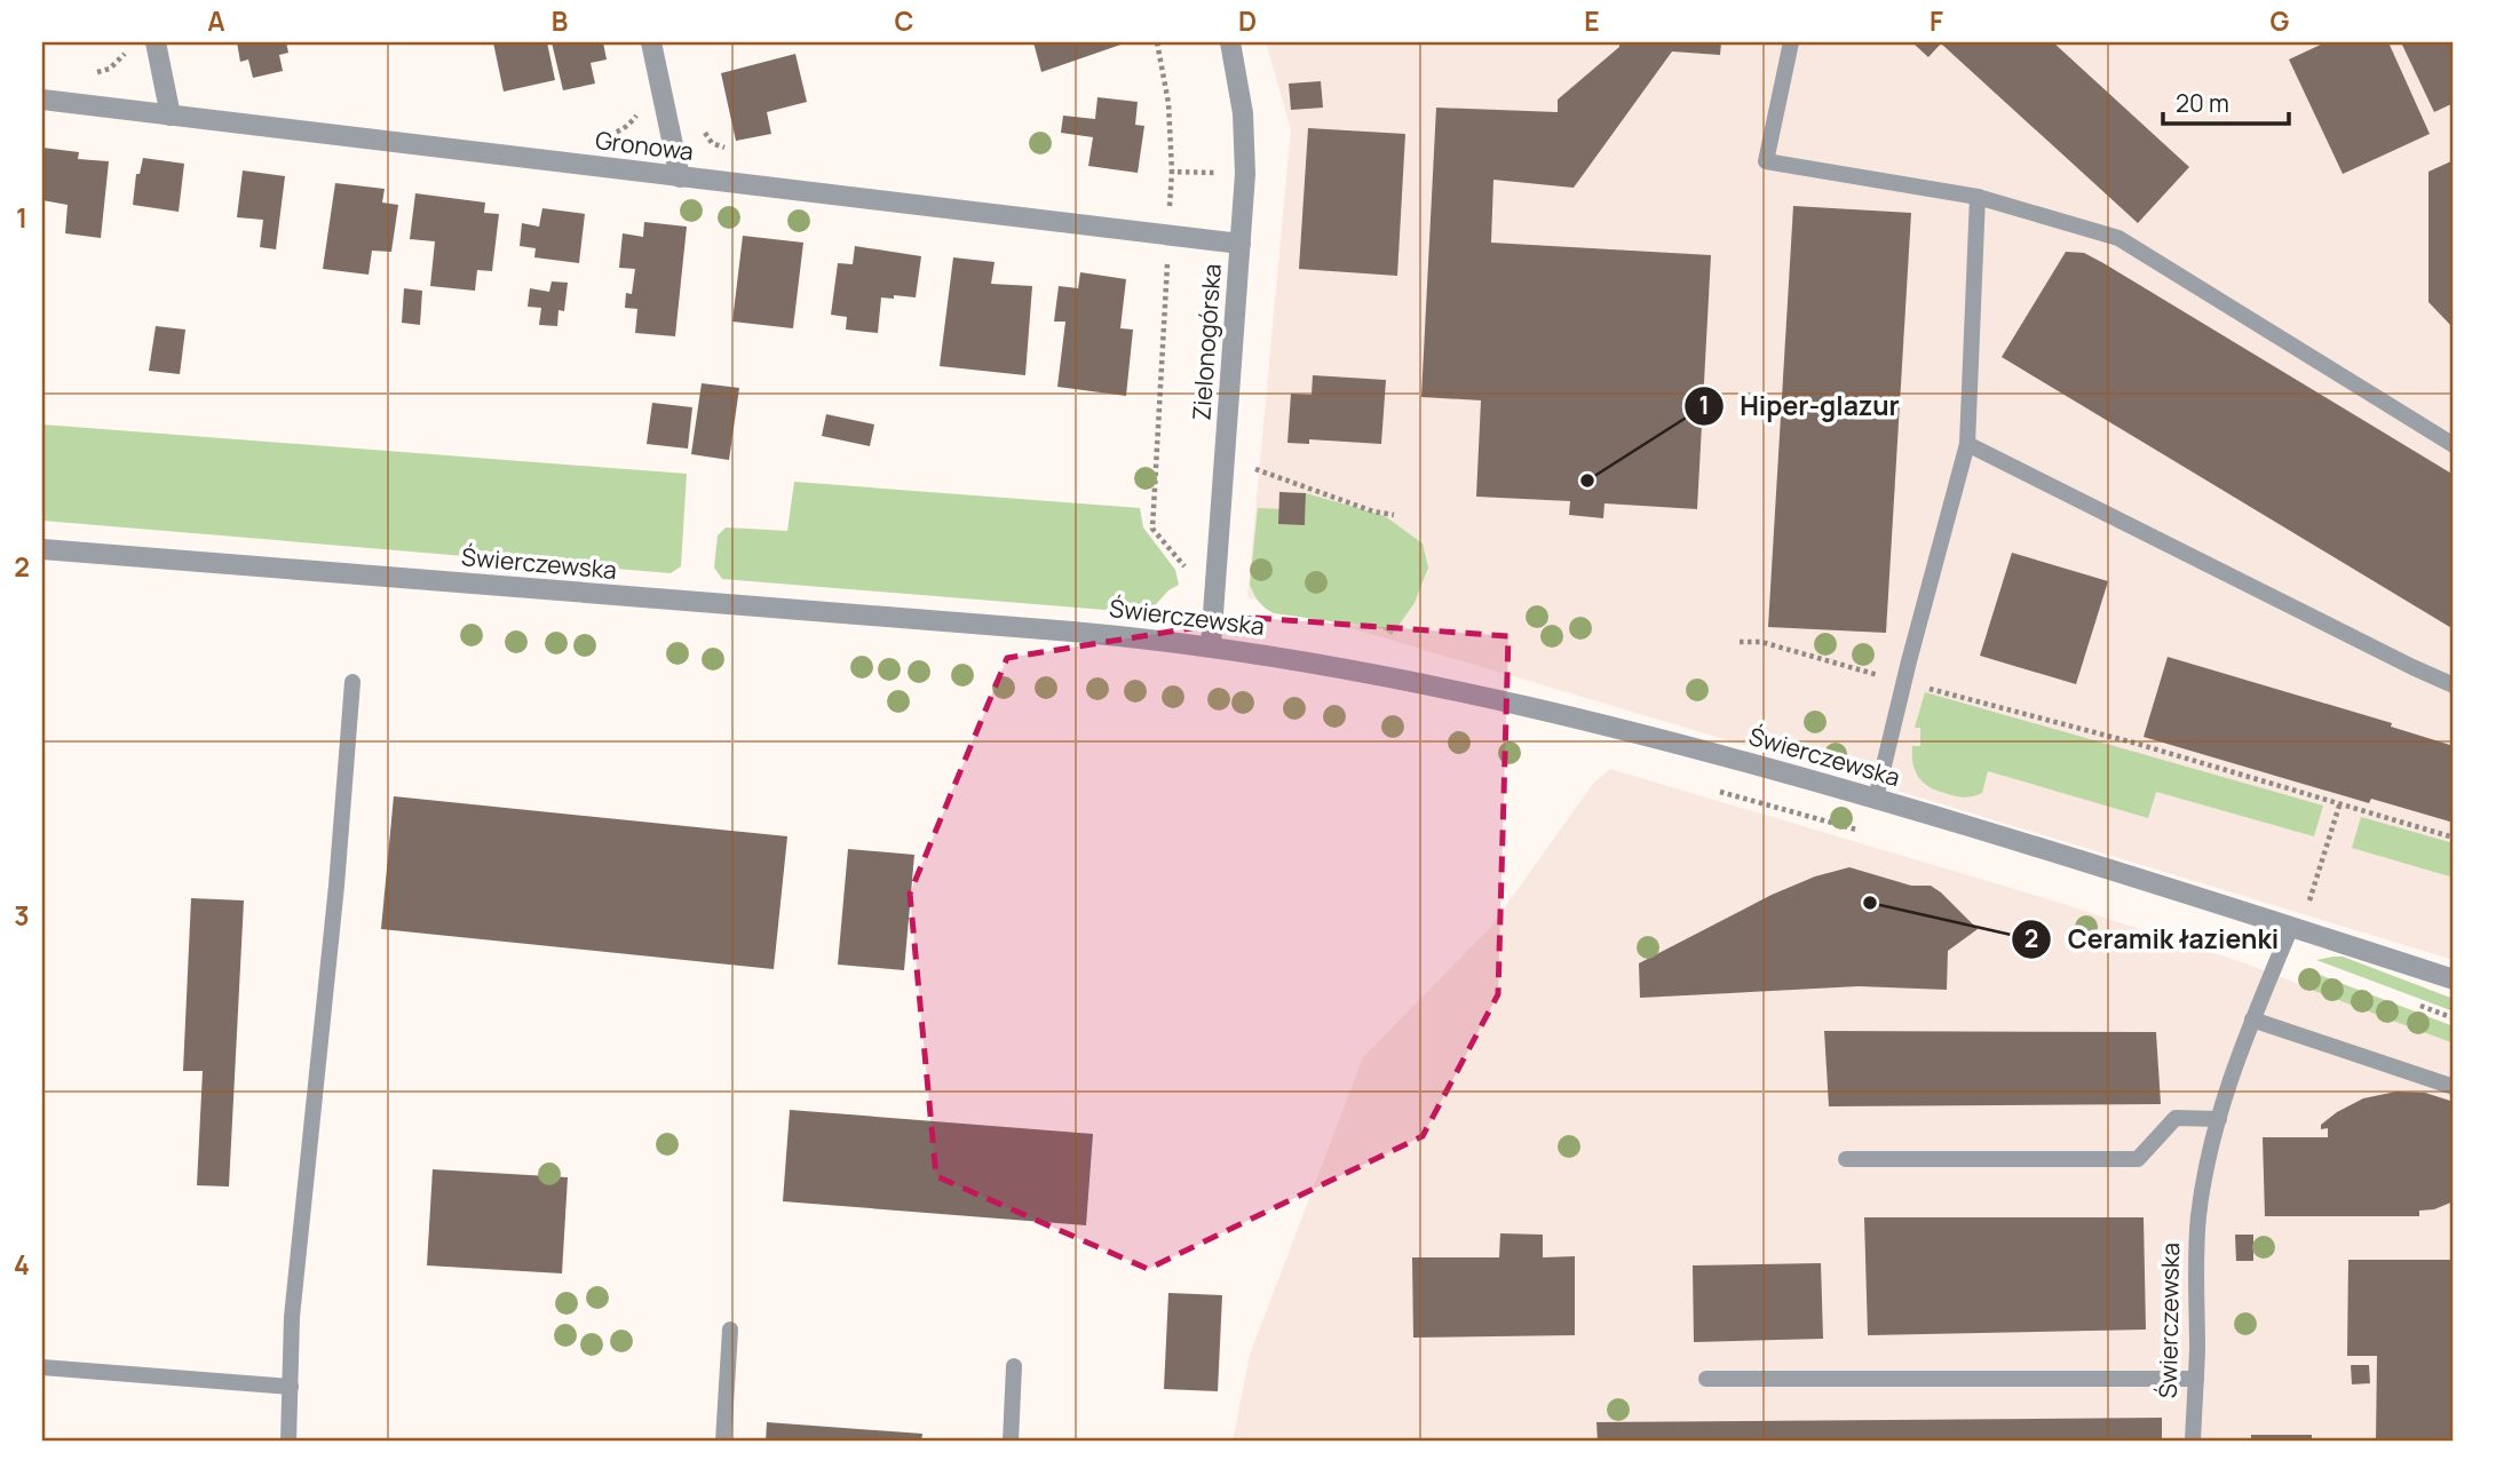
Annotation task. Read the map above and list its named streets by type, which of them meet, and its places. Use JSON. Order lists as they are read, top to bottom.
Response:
{
  "streets": {
    "street": ["Gronowa", "Zielonogórska", "Świerczewska"]
  },
  "crossings": [
    ["Gronowa", "Zielonogórska"],
    ["Zielonogórska", "Świerczewska"]
  ],
  "places": ["Hiper-glazur", "Ceramik łazienki"],
  "scale_bar": "20 m",
  "grid": {
    "columns": [
      "A",
      "B",
      "C",
      "D",
      "E",
      "F",
      "G"
    ],
    "rows": [
      "1",
      "2",
      "3",
      "4"
    ]
  }
}
